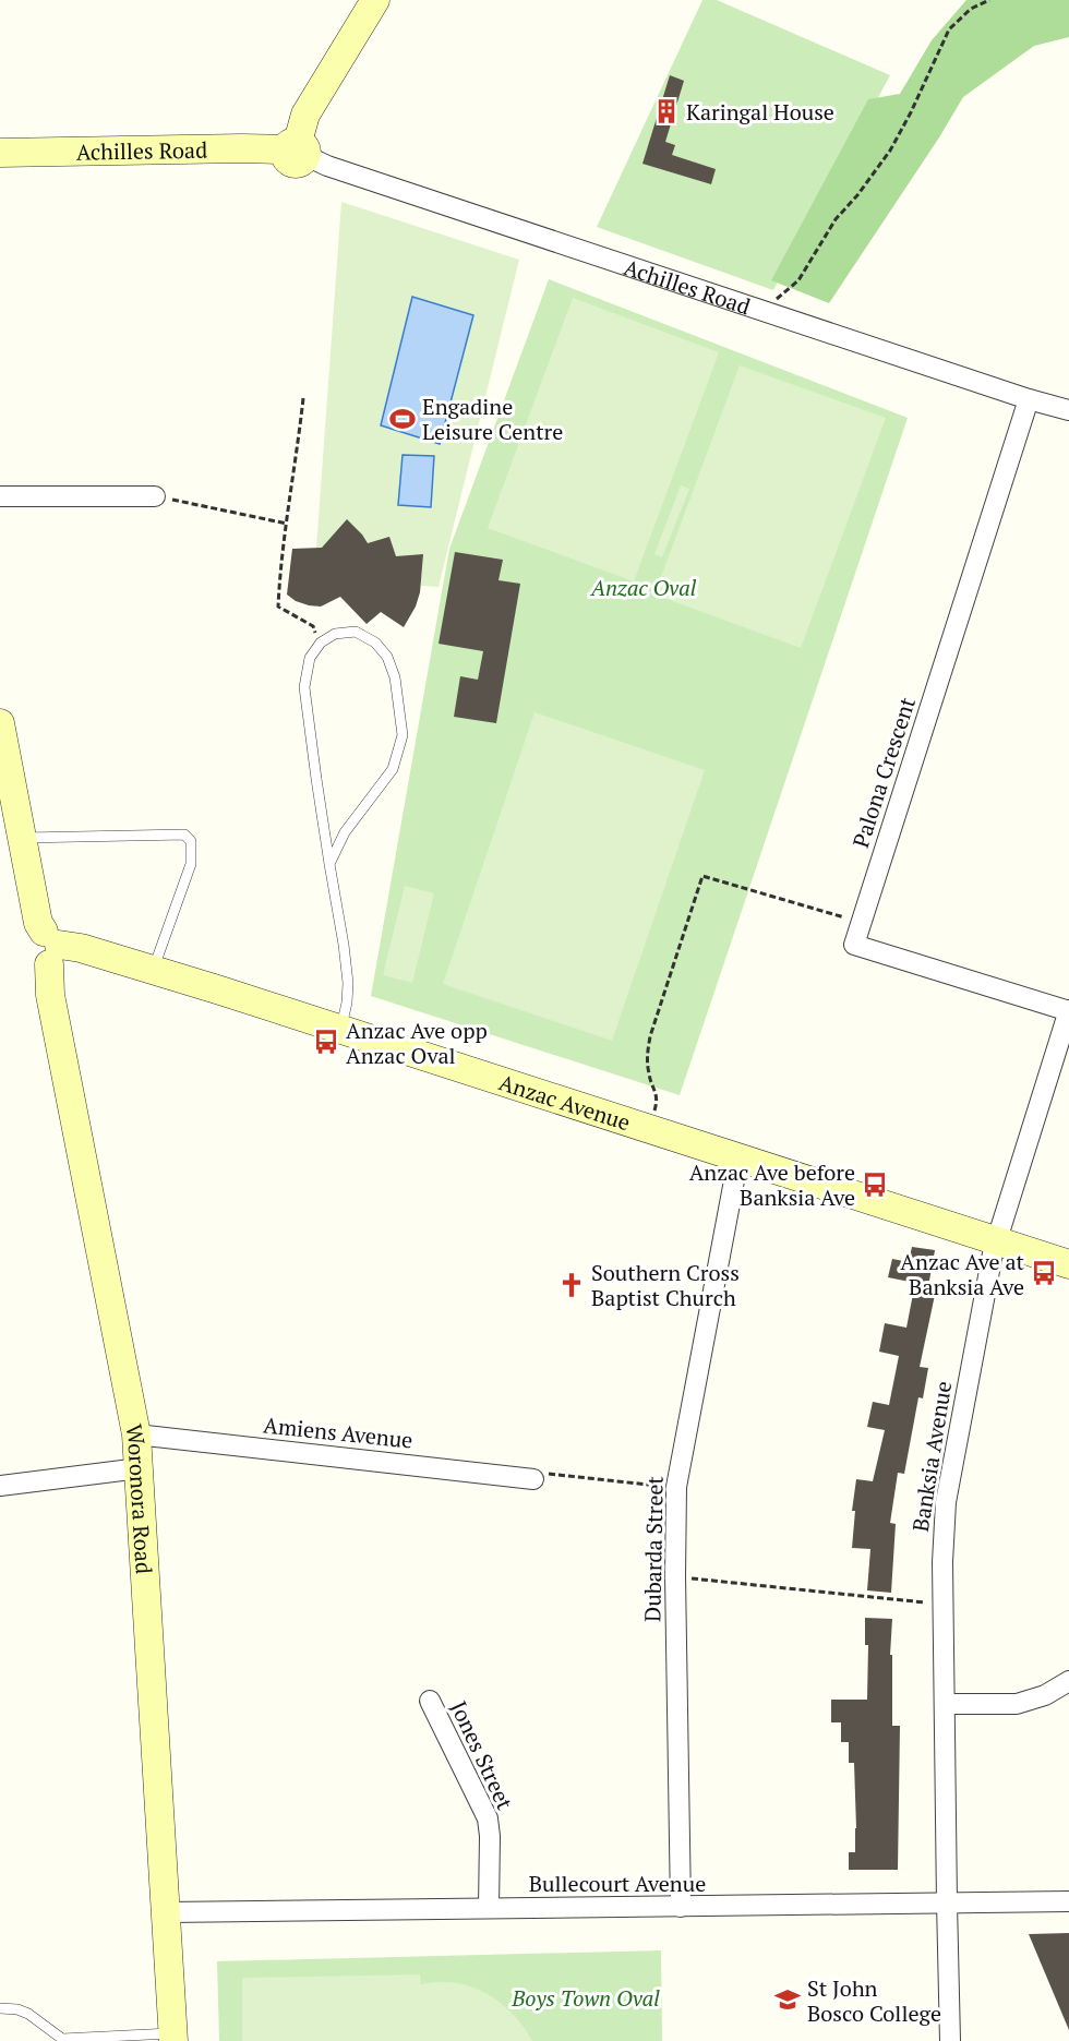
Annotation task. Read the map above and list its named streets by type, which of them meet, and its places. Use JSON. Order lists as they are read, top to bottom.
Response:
{
  "streets": {
    "street": [
      "Achilles Road",
      "Palona Crescent",
      "Anzac Avenue",
      "Amiens Avenue",
      "Banksia Avenue",
      "Woronora Road",
      "Dubarda Street",
      "Jones Street",
      "Bullecourt Avenue"
    ]
  },
  "crossings": [
    ["Achilles Road", "Palona Crescent"],
    ["Palona Crescent", "Banksia Avenue"],
    ["Anzac Avenue", "Banksia Avenue"],
    ["Anzac Avenue", "Woronora Road"],
    ["Anzac Avenue", "Dubarda Street"],
    ["Amiens Avenue", "Woronora Road"],
    ["Banksia Avenue", "Bullecourt Avenue"],
    ["Woronora Road", "Bullecourt Avenue"],
    ["Dubarda Street", "Bullecourt Avenue"],
    ["Jones Street", "Bullecourt Avenue"]
  ],
  "parks": ["Anzac Oval", "Boys Town Oval"],
  "places": {
    "building": ["Karingal House"],
    "sports": ["Engadine Leisure Centre"],
    "bus stop": ["Anzac Ave opp Anzac Oval", "Anzac Ave before Banksia Ave", "Anzac Ave at Banksia Ave"],
    "church": ["Southern Cross Baptist Church"],
    "school or university": ["St John Bosco College"]
  }
}
